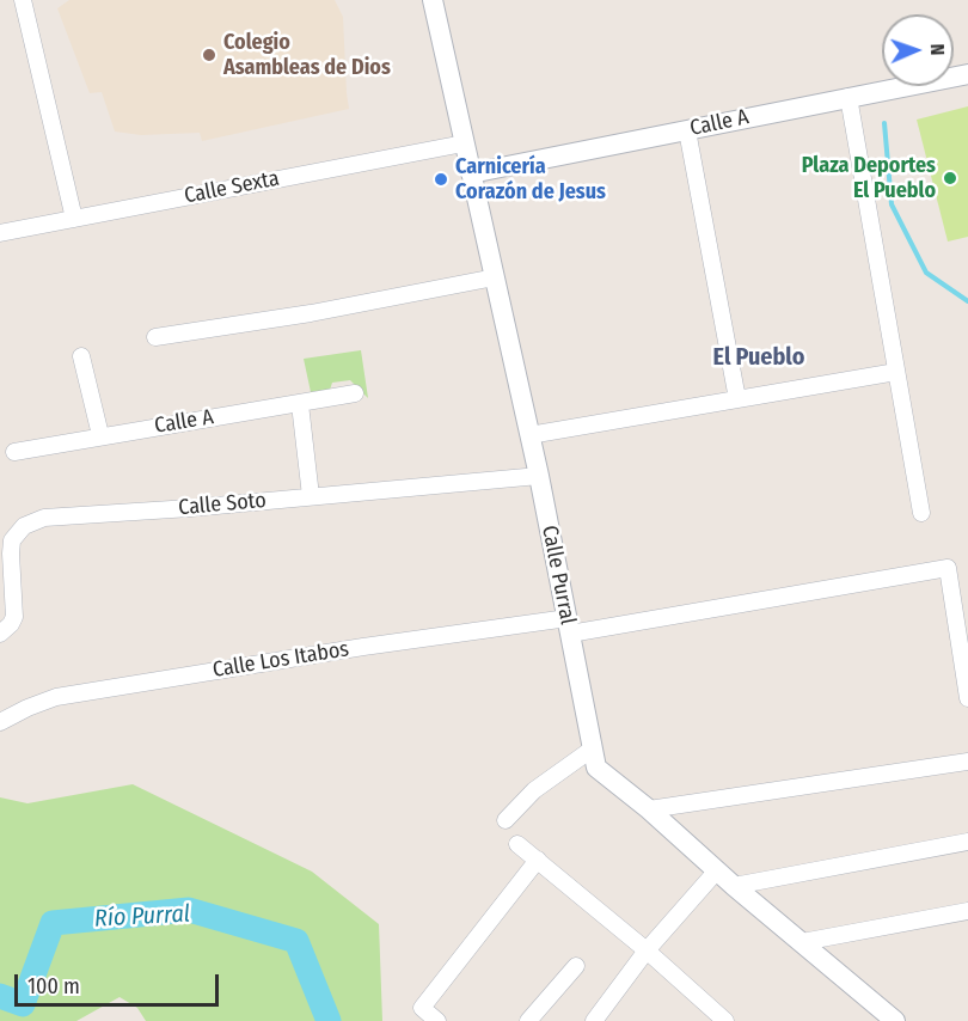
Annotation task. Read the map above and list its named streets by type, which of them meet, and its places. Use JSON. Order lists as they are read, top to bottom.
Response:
{
  "streets": {
    "street": [
      "Calle A",
      "Calle Sexta",
      "Calle Soto",
      "Calle Purral",
      "Calle Los Itabos"
    ]
  },
  "crossings": [
    ["Calle A", "Calle Purral"],
    ["Calle Sexta", "Calle Purral"],
    ["Calle Soto", "Calle Purral"],
    ["Calle Purral", "Calle Los Itabos"]
  ],
  "districts": ["El Pueblo"],
  "water": ["Río Purral"],
  "places": ["Colegio Asambleas de Dios", "Plaza Deportes El Pueblo", "Carnicería Corazón de Jesus"],
  "scale_bar": "100 m",
  "north": "right"
}
